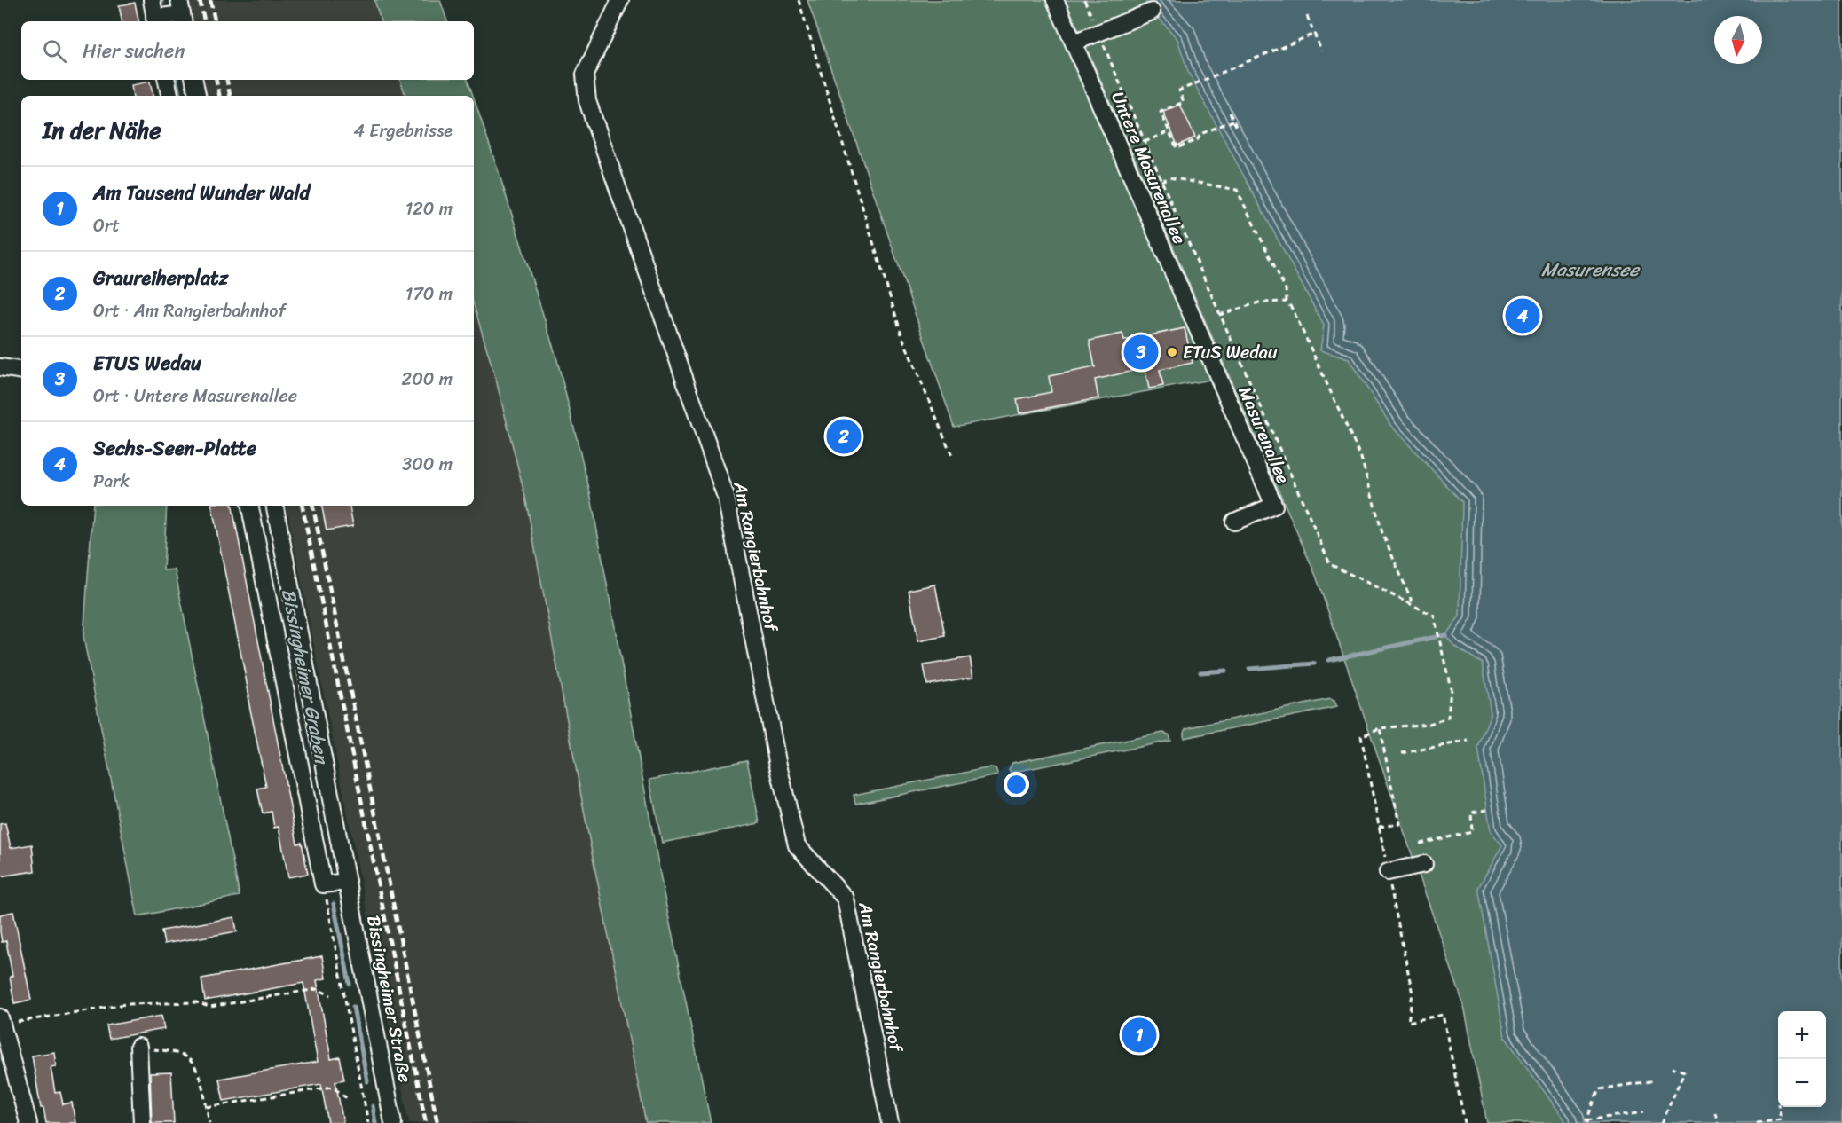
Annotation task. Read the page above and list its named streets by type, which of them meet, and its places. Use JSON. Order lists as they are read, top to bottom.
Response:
{
  "streets": {
    "street": [
      "Untere Masurenallee",
      "Masurenallee",
      "Am Rangierbahnhof",
      "Bissingheimer Straße"
    ]
  },
  "crossings": [
    ["Untere Masurenallee", "Masurenallee"]
  ],
  "water": ["Masurensee", "Bissingheimer Graben"],
  "places": ["ETuS Wedau"],
  "north": "bottom",
  "page": {
    "search": "Hier suchen",
    "heading": ["In der Nähe", "4 Ergebnisse"],
    "list": [
      {
        "mark": "1",
        "name": "Am Tausend Wunder Wald",
        "note": "Ort",
        "value": "120 m"
      },
      {
        "mark": "2",
        "name": "Graureiherplatz",
        "note": "Ort · Am Rangierbahnhof",
        "value": "170 m"
      },
      {
        "mark": "3",
        "name": "ETUS Wedau",
        "note": "Ort · Untere Masurenallee",
        "value": "200 m"
      },
      {
        "mark": "4",
        "name": "Sechs-Seen-Platte",
        "note": "Park",
        "value": "300 m"
      }
    ],
    "pins": [
      "4",
      "3",
      "2",
      "1"
    ],
    "map_buttons": ["+", "−"]
  }
}
